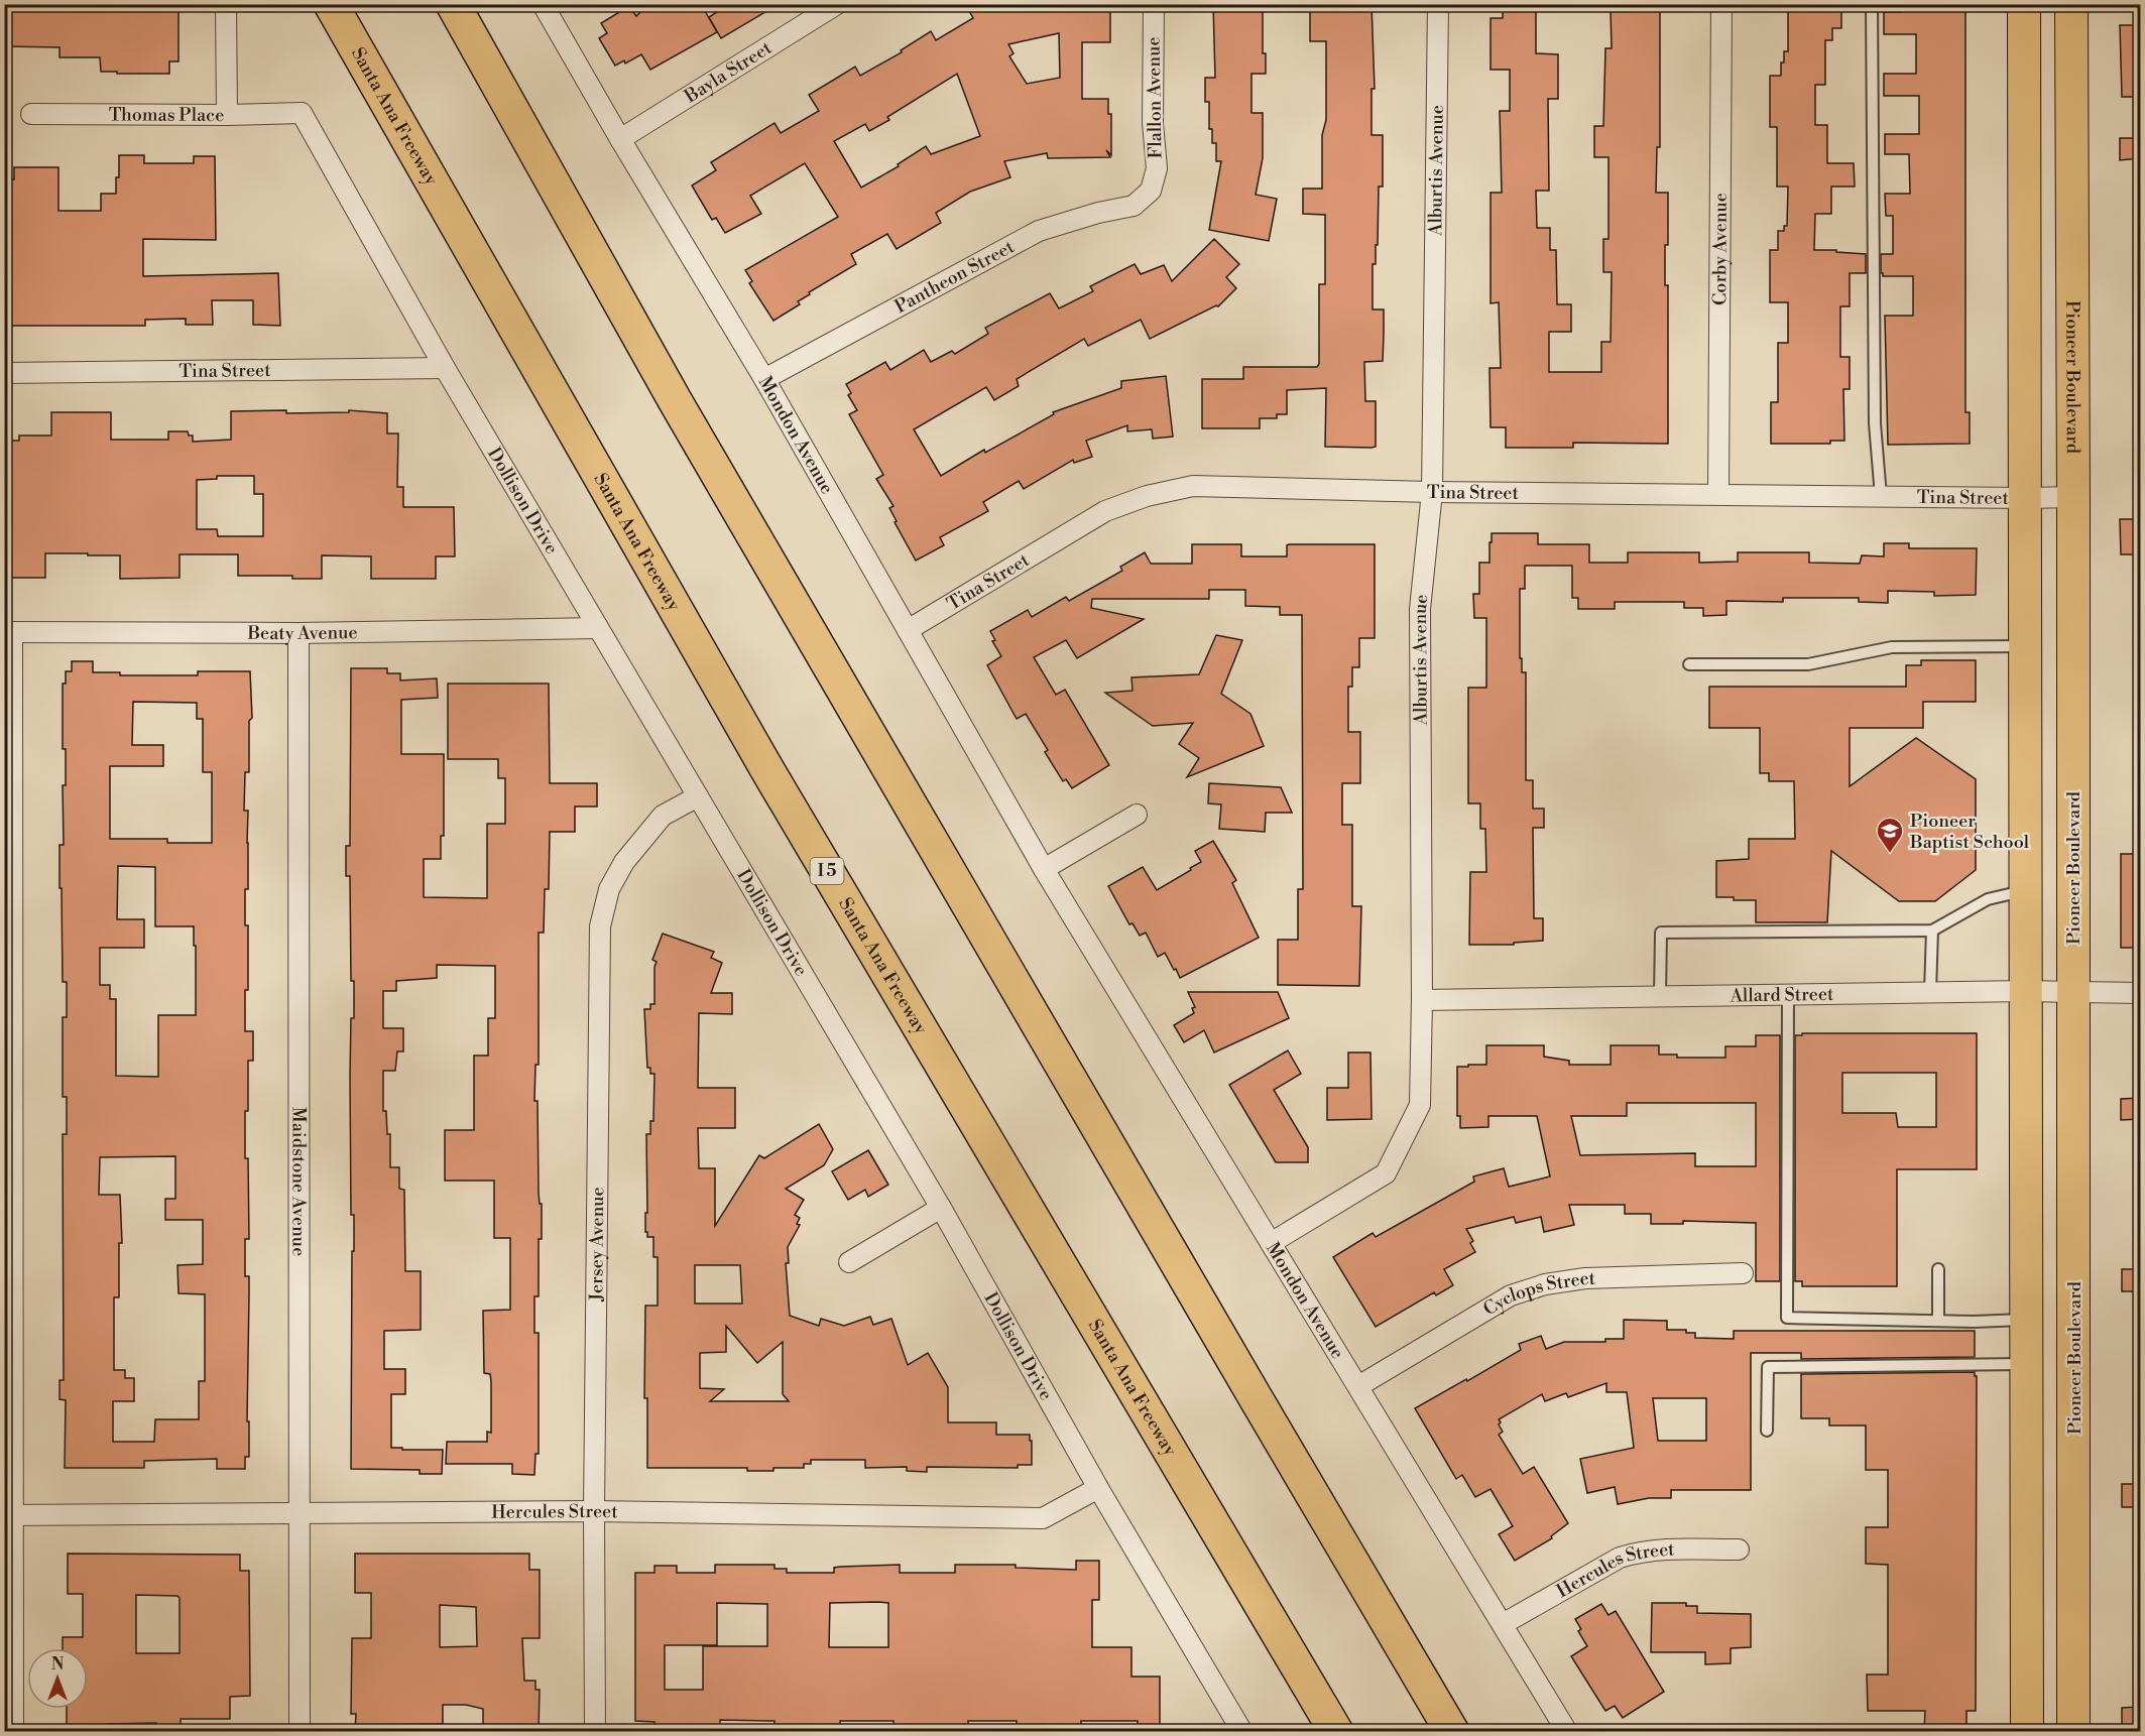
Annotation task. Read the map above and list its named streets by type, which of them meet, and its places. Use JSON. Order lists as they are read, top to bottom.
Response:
{
  "streets": {
    "highway": ["Santa Ana Freeway", "I 5"],
    "main road": ["Pioneer Boulevard"],
    "street": [
      "Bayla Street",
      "Flallon Avenue",
      "Thomas Place",
      "Alburtis Avenue",
      "Corby Avenue",
      "Pantheon Street",
      "Tina Street",
      "Mondon Avenue",
      "Dollison Drive",
      "Beaty Avenue",
      "Allard Street",
      "Maidstone Avenue",
      "Jersey Avenue",
      "Cyclops Street",
      "Hercules Street"
    ]
  },
  "crossings": [
    ["Bayla Street", "Mondon Avenue"],
    ["Flallon Avenue", "Pantheon Street"],
    ["Thomas Place", "Dollison Drive"],
    ["Alburtis Avenue", "Tina Street"],
    ["Alburtis Avenue", "Mondon Avenue"],
    ["Alburtis Avenue", "Allard Street"],
    ["Corby Avenue", "Tina Street"],
    ["Pantheon Street", "Mondon Avenue"],
    ["Tina Street", "Pioneer Boulevard"],
    ["Tina Street", "Mondon Avenue"],
    ["Tina Street", "Dollison Drive"],
    ["Pioneer Boulevard", "Allard Street"],
    ["Mondon Avenue", "Cyclops Street"],
    ["Mondon Avenue", "Hercules Street"],
    ["Dollison Drive", "Beaty Avenue"],
    ["Dollison Drive", "Jersey Avenue"],
    ["Dollison Drive", "Hercules Street"],
    ["Beaty Avenue", "Maidstone Avenue"],
    ["Maidstone Avenue", "Hercules Street"],
    ["Jersey Avenue", "Hercules Street"]
  ],
  "places": {
    "school or university": ["Pioneer Baptist School"]
  },
  "north": "top"
}
